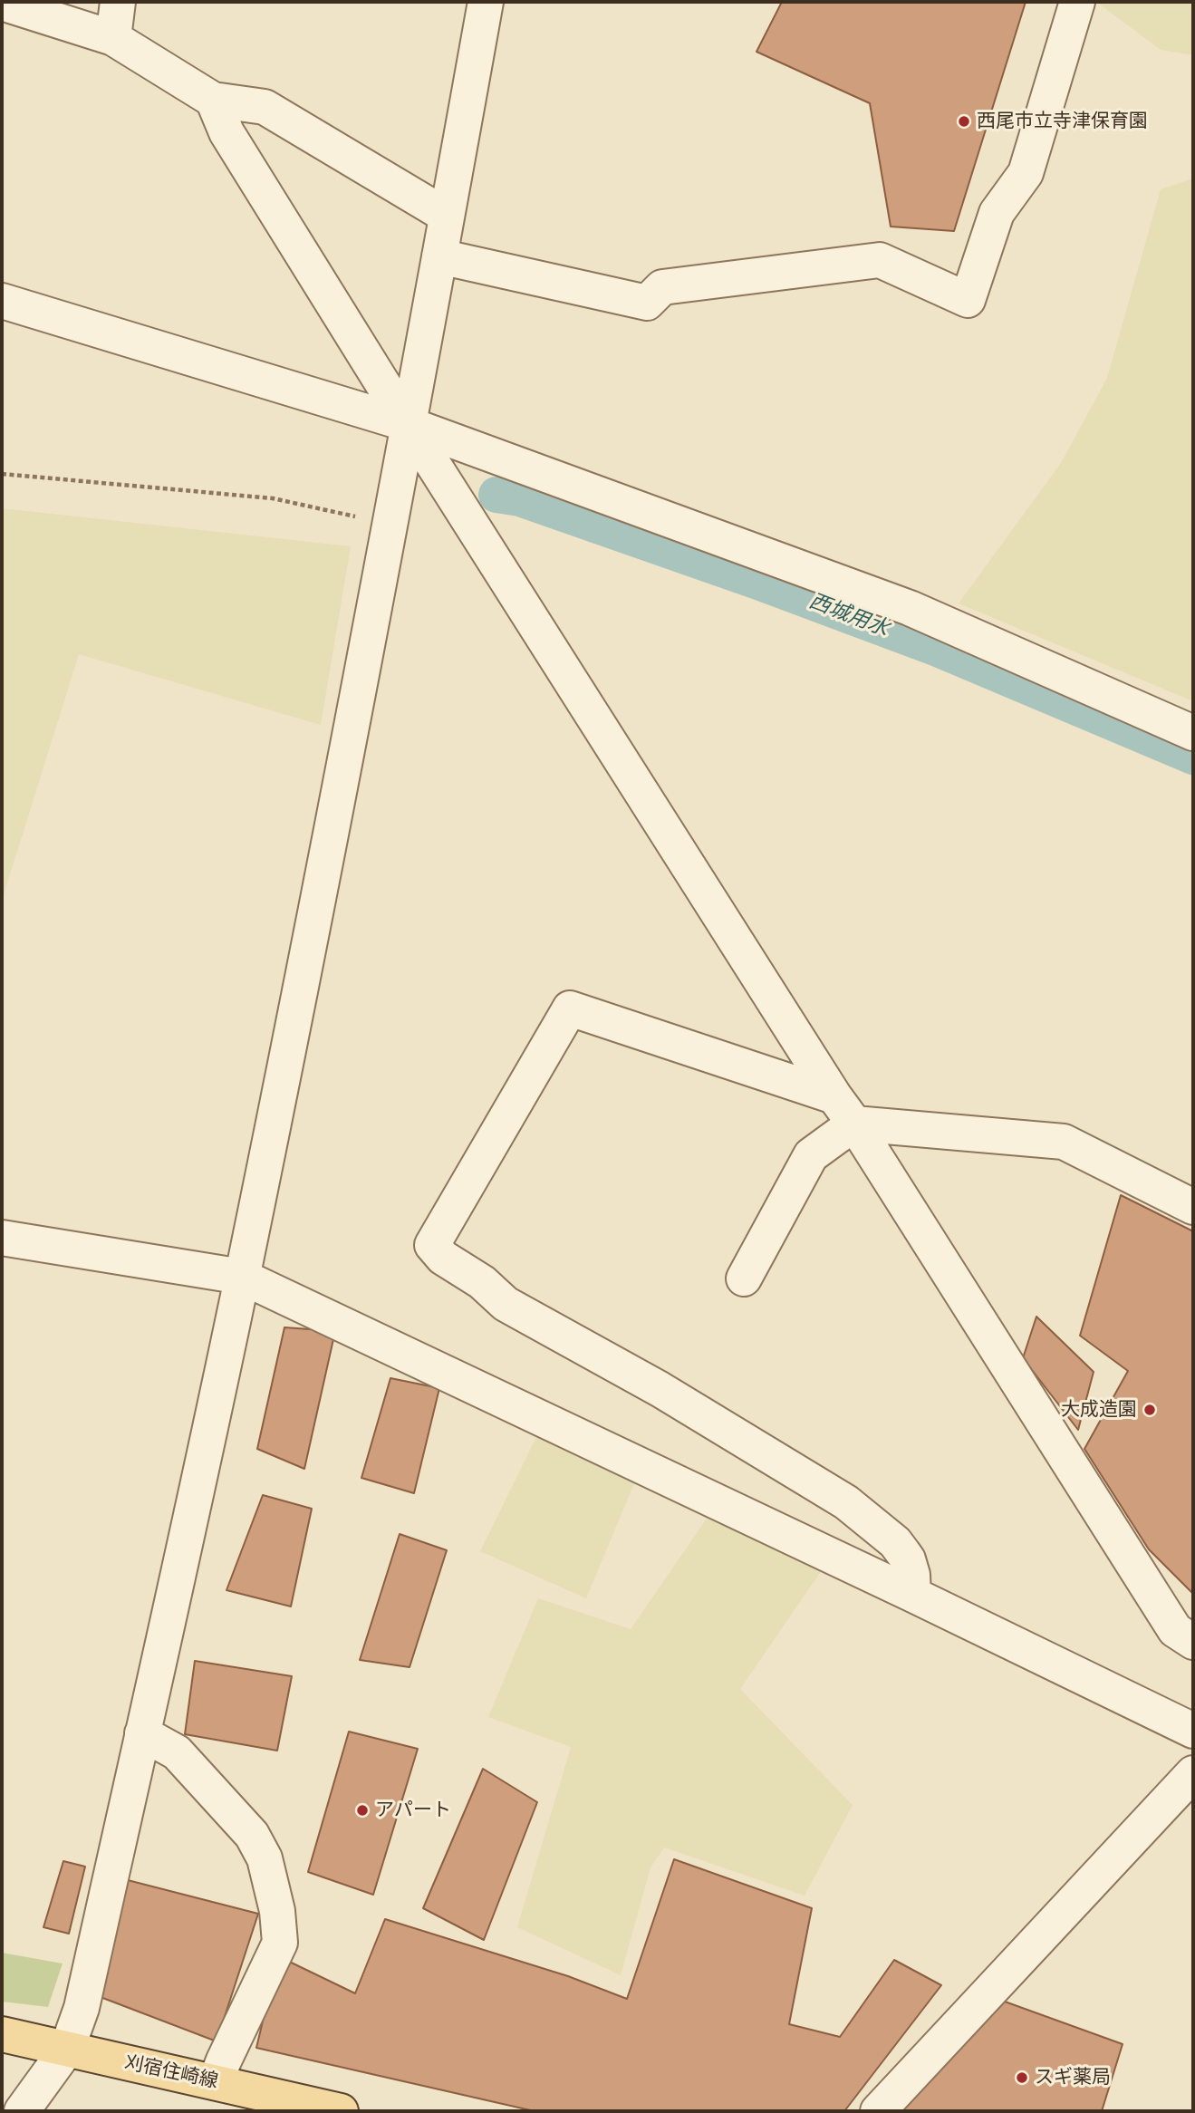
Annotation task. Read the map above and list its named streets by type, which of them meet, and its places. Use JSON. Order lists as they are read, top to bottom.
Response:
{
  "streets": {
    "main road": ["刈宿住崎線"]
  },
  "water": ["西城用水"],
  "places": [
    "西尾市立寺津保育園",
    "大成造園",
    "アパート",
    "スギ薬局"
  ]
}
